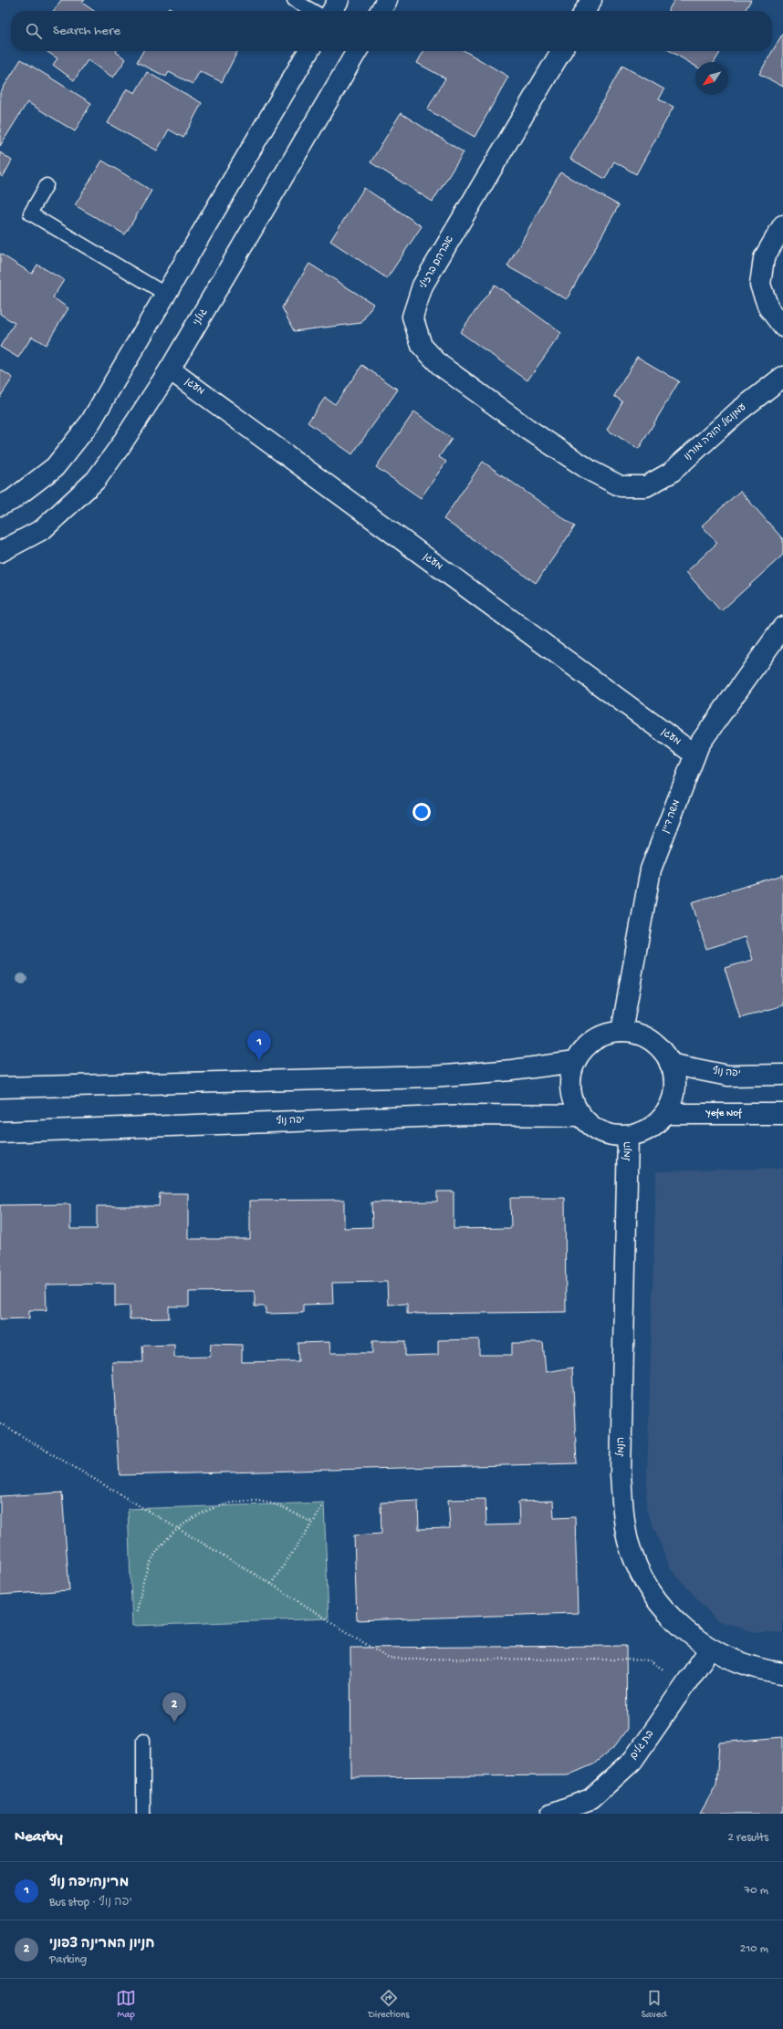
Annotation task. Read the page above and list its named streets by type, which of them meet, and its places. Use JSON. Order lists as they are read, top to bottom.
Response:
{
  "streets": {
    "street": [
      "אברהם ברזילי",
      "גולני",
      "מעגן",
      "עמנואל יהודה מורנו",
      "משה דיין",
      "יפה נוף",
      "Yefe Nof",
      "הנמל",
      "בת גלים"
    ]
  },
  "crossings": [
    ["אברהם ברזילי", "עמנואל יהודה מורנו"],
    ["גולני", "מעגן"],
    ["מעגן", "משה דיין"],
    ["משה דיין", "יפה נוף"],
    ["משה דיין", "Yefe Nof"],
    ["משה דיין", "הנמל"],
    ["יפה נוף", "Yefe Nof"],
    ["יפה נוף", "הנמל"],
    ["Yefe Nof", "הנמל"],
    ["הנמל", "בת גלים"]
  ],
  "north": "bottom left",
  "page": {
    "search": "Search here",
    "pins": ["1", "2"],
    "heading": ["Nearby", "2 results"],
    "list": [
      {
        "mark": "1",
        "name": "מרינה/יפה נוף",
        "note": "Bus stop · יפה נוף",
        "value": "70 m"
      },
      {
        "mark": "2",
        "name": "חניון המרינה צפוני",
        "note": "Parking",
        "value": "210 m"
      }
    ],
    "nav": ["Map", "Directions", "Saved"]
  }
}
